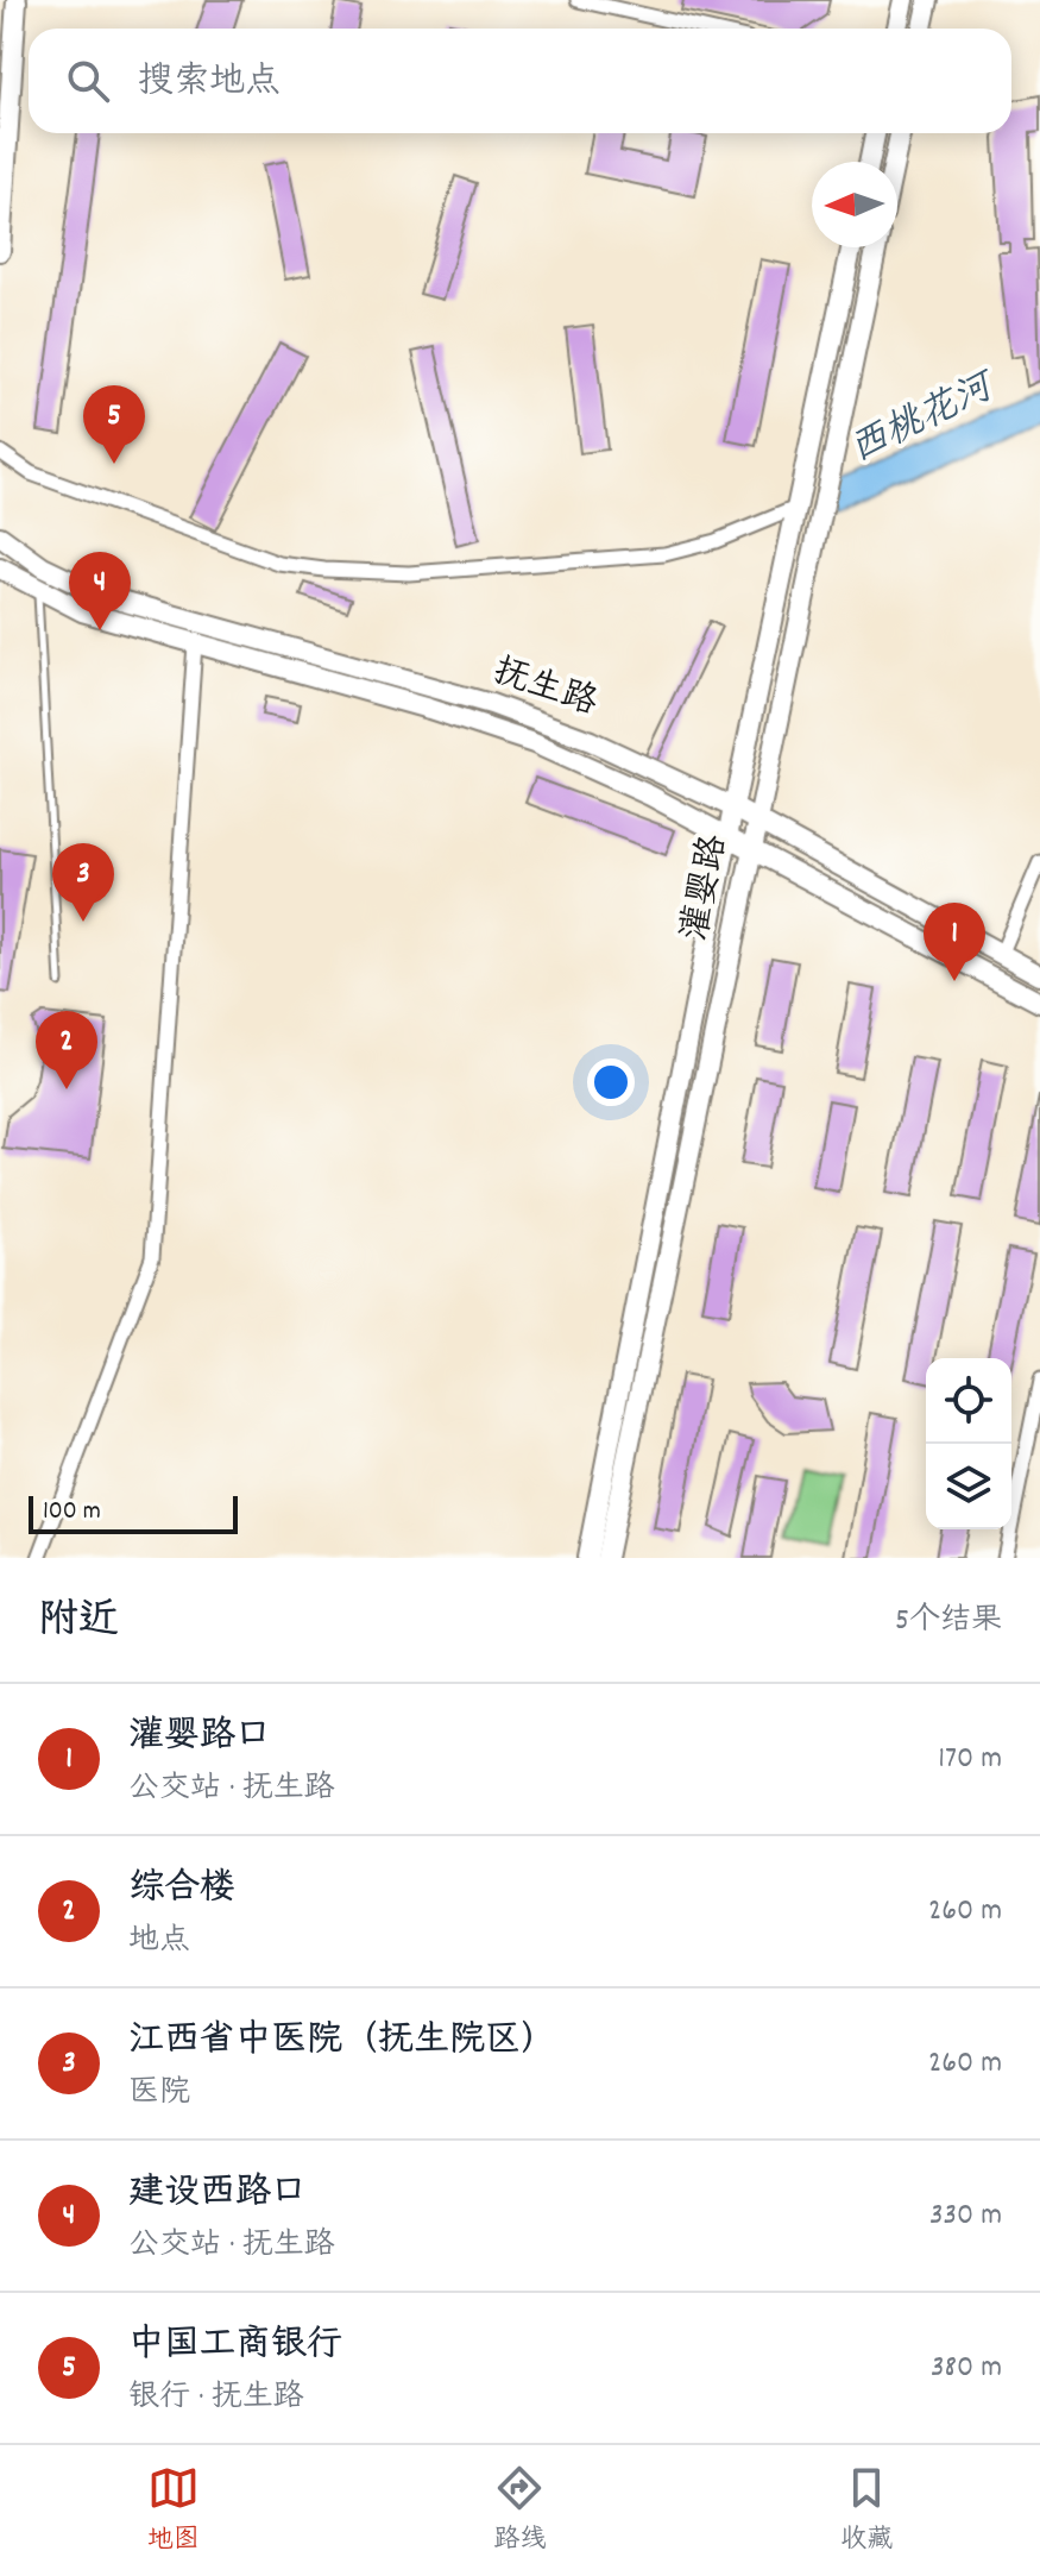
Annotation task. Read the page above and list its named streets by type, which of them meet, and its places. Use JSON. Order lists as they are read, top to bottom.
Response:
{
  "streets": {
    "main road": ["抚生路", "灌婴路"]
  },
  "crossings": [
    ["抚生路", "灌婴路"]
  ],
  "water": ["西桃花河"],
  "scale_bar": "100 m",
  "north": "left",
  "page": {
    "search": "搜索地点",
    "pins": [
      "5",
      "4",
      "3",
      "1",
      "2"
    ],
    "scale": "100 m",
    "heading": ["附近", "5个结果"],
    "list": [
      {
        "mark": "1",
        "name": "灌婴路口",
        "note": "公交站 · 抚生路",
        "value": "170 m"
      },
      {
        "mark": "2",
        "name": "综合楼",
        "note": "地点",
        "value": "260 m"
      },
      {
        "mark": "3",
        "name": "江西省中医院（抚生院区）",
        "note": "医院",
        "value": "260 m"
      },
      {
        "mark": "4",
        "name": "建设西路口",
        "note": "公交站 · 抚生路",
        "value": "330 m"
      },
      {
        "mark": "5",
        "name": "中国工商银行",
        "note": "银行 · 抚生路",
        "value": "380 m"
      }
    ],
    "nav": ["地图", "路线", "收藏"]
  }
}
